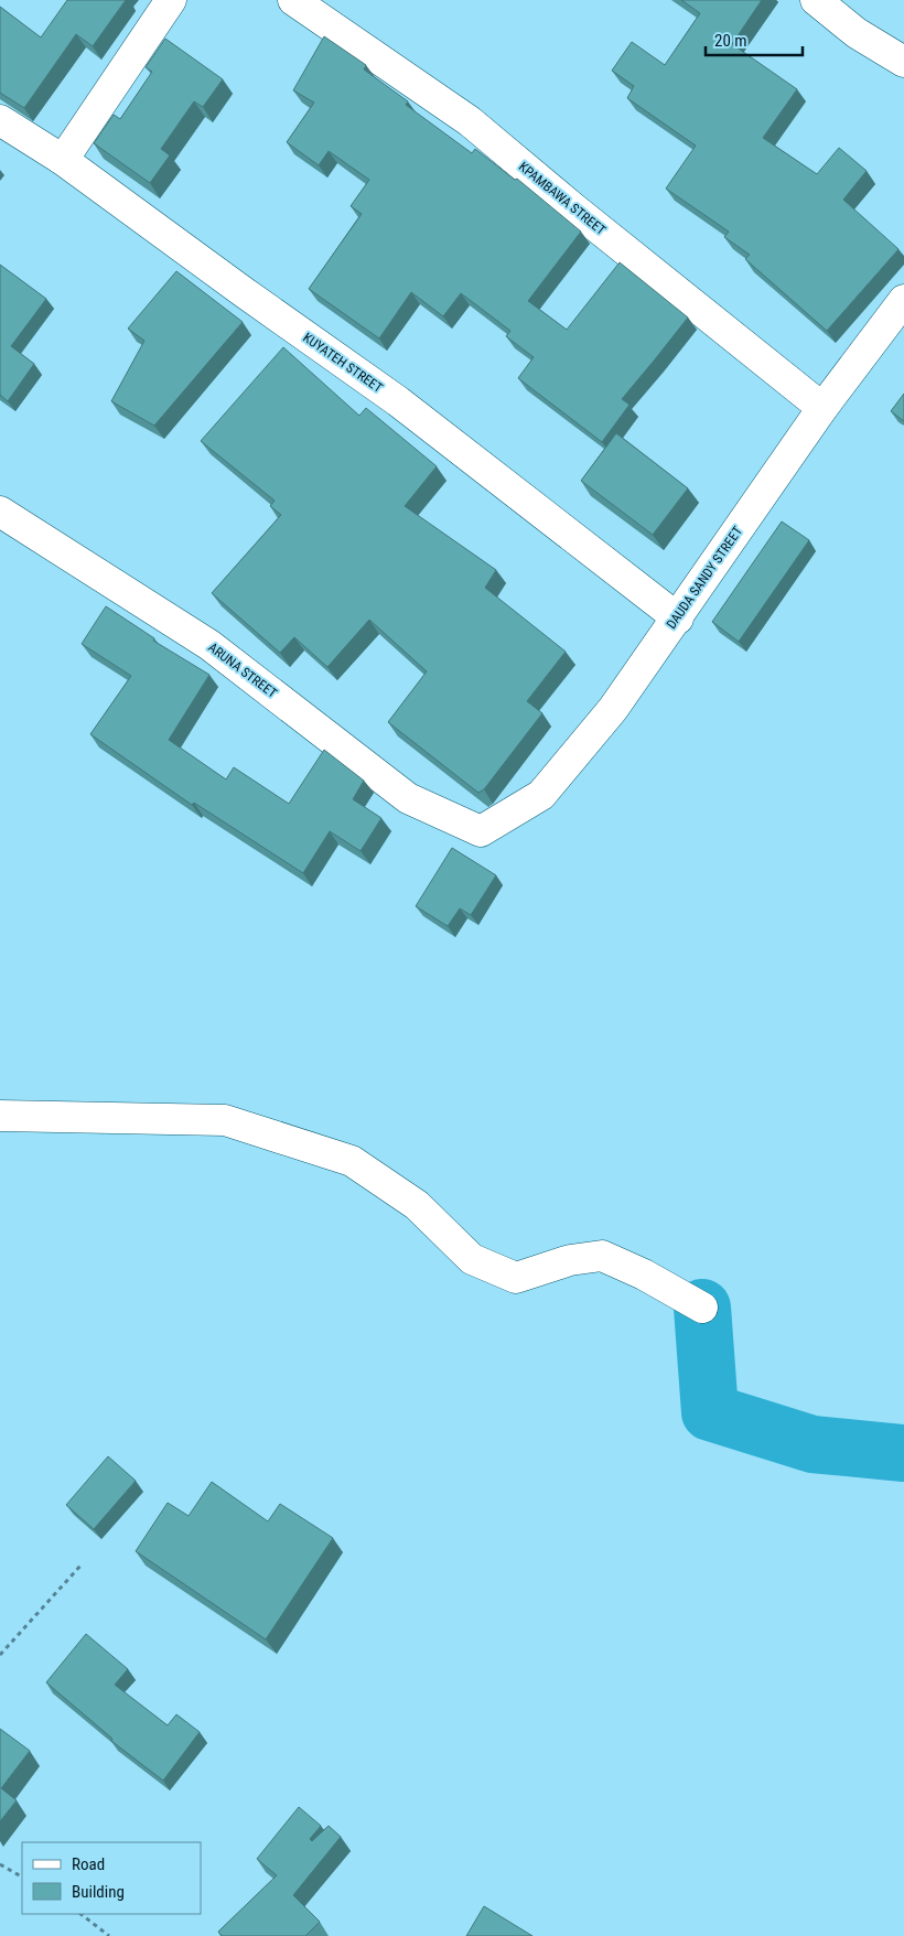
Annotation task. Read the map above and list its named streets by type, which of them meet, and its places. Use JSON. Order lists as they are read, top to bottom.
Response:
{
  "streets": {
    "street": [
      "KPAMBAWA STREET",
      "KUYATEH STREET",
      "DAUDA SANDY STREET",
      "ARUNA STREET"
    ]
  },
  "crossings": [
    ["KPAMBAWA STREET", "DAUDA SANDY STREET"],
    ["KUYATEH STREET", "DAUDA SANDY STREET"],
    ["DAUDA SANDY STREET", "ARUNA STREET"]
  ],
  "legend": ["Road", "Building"],
  "scale_bar": "20 m"
}
